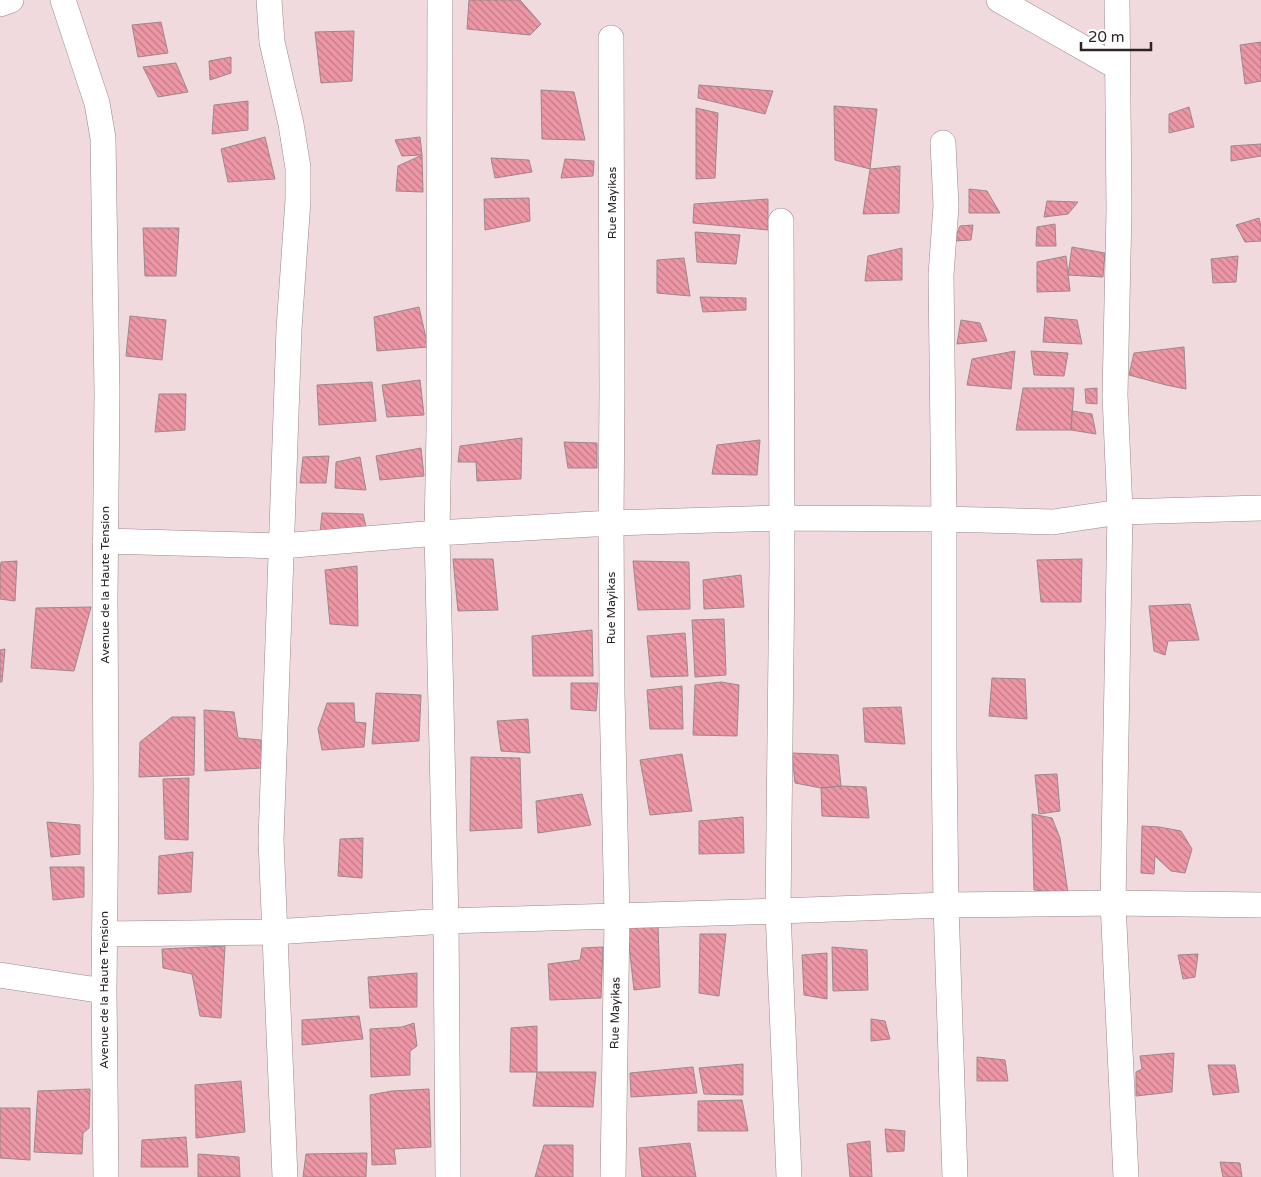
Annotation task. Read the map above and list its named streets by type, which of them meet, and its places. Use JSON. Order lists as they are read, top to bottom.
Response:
{
  "streets": {
    "street": ["Rue Mayikas", "Avenue de la Haute Tension"]
  },
  "scale_bar": "20 m"
}
